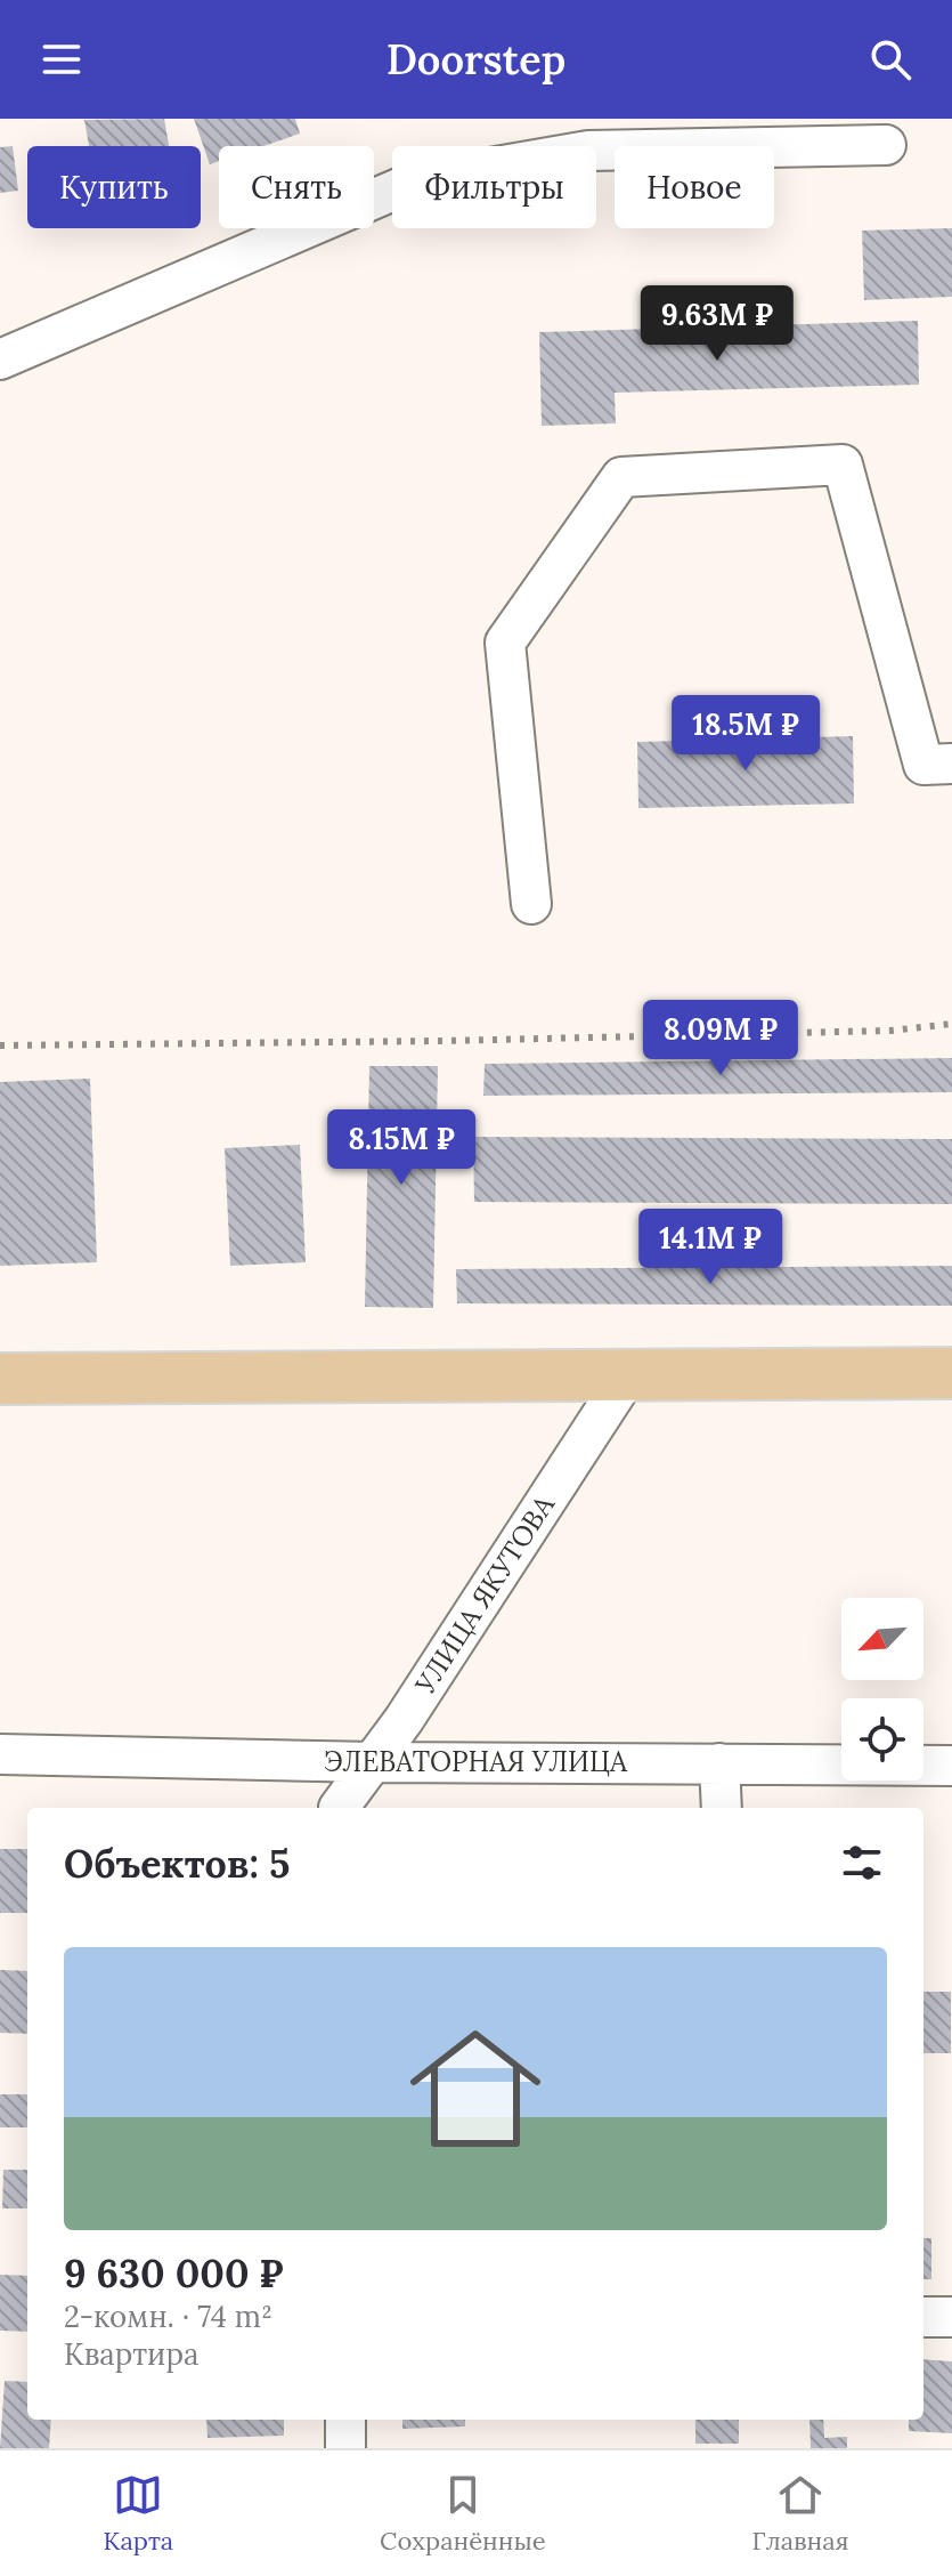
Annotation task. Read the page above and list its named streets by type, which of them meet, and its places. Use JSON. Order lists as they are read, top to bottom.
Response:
{
  "streets": {
    "street": ["УЛИЦА ЯКУТОВА", "ЭЛЕВАТОРНАЯ УЛИЦА"]
  },
  "crossings": [
    ["УЛИЦА ЯКУТОВА", "ЭЛЕВАТОРНАЯ УЛИЦА"]
  ],
  "north": "bottom left",
  "page": {
    "header": "Doorstep",
    "chip": [
      "Купить",
      "Снять",
      "Фильтры",
      "Новое"
    ],
    "price": [
      "9.63M ₽",
      "18.5M ₽",
      "8.09M ₽",
      "8.15M ₽",
      "14.1M ₽"
    ],
    "heading": "Объектов: 5",
    "list": [
      {
        "name": "9 630 000 ₽",
        "note": "2-комн. · 74 m² · Квартира"
      }
    ],
    "tabs": ["Карта", "Сохранённые", "Главная"]
  }
}
